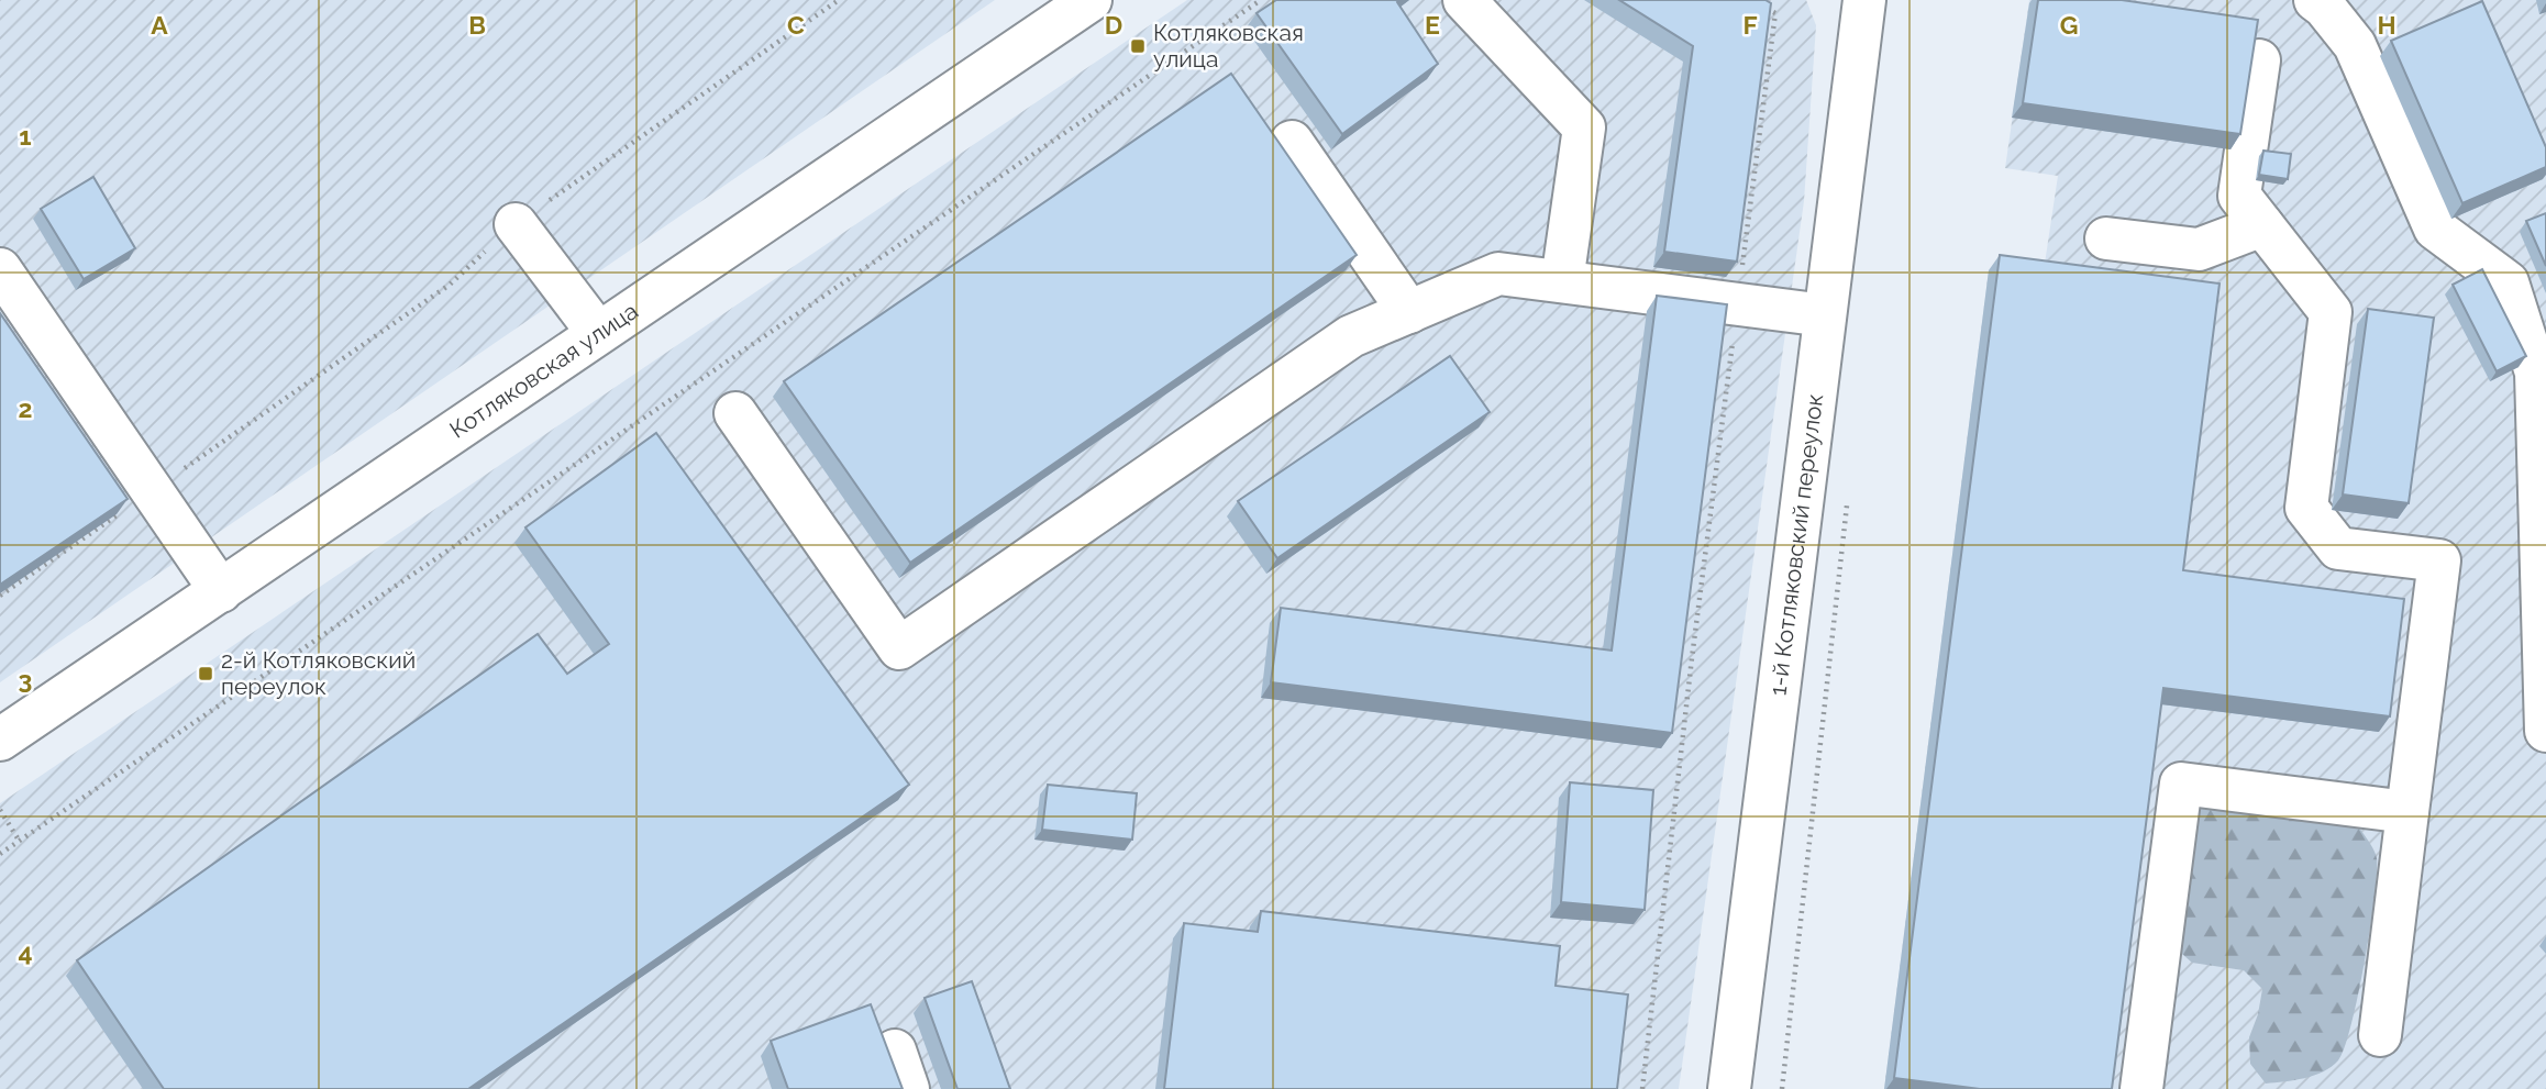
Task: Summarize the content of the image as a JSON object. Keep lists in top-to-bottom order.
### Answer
{
  "streets": {
    "street": ["Котляковская улица", "1-й Котляковский переулок"]
  },
  "places": {
    "transit": ["Котляковская улица", "2-й Котляковский переулок"]
  },
  "grid": {
    "columns": [
      "A",
      "B",
      "C",
      "D",
      "E",
      "F",
      "G",
      "H"
    ],
    "rows": [
      "1",
      "2",
      "3",
      "4"
    ]
  }
}
